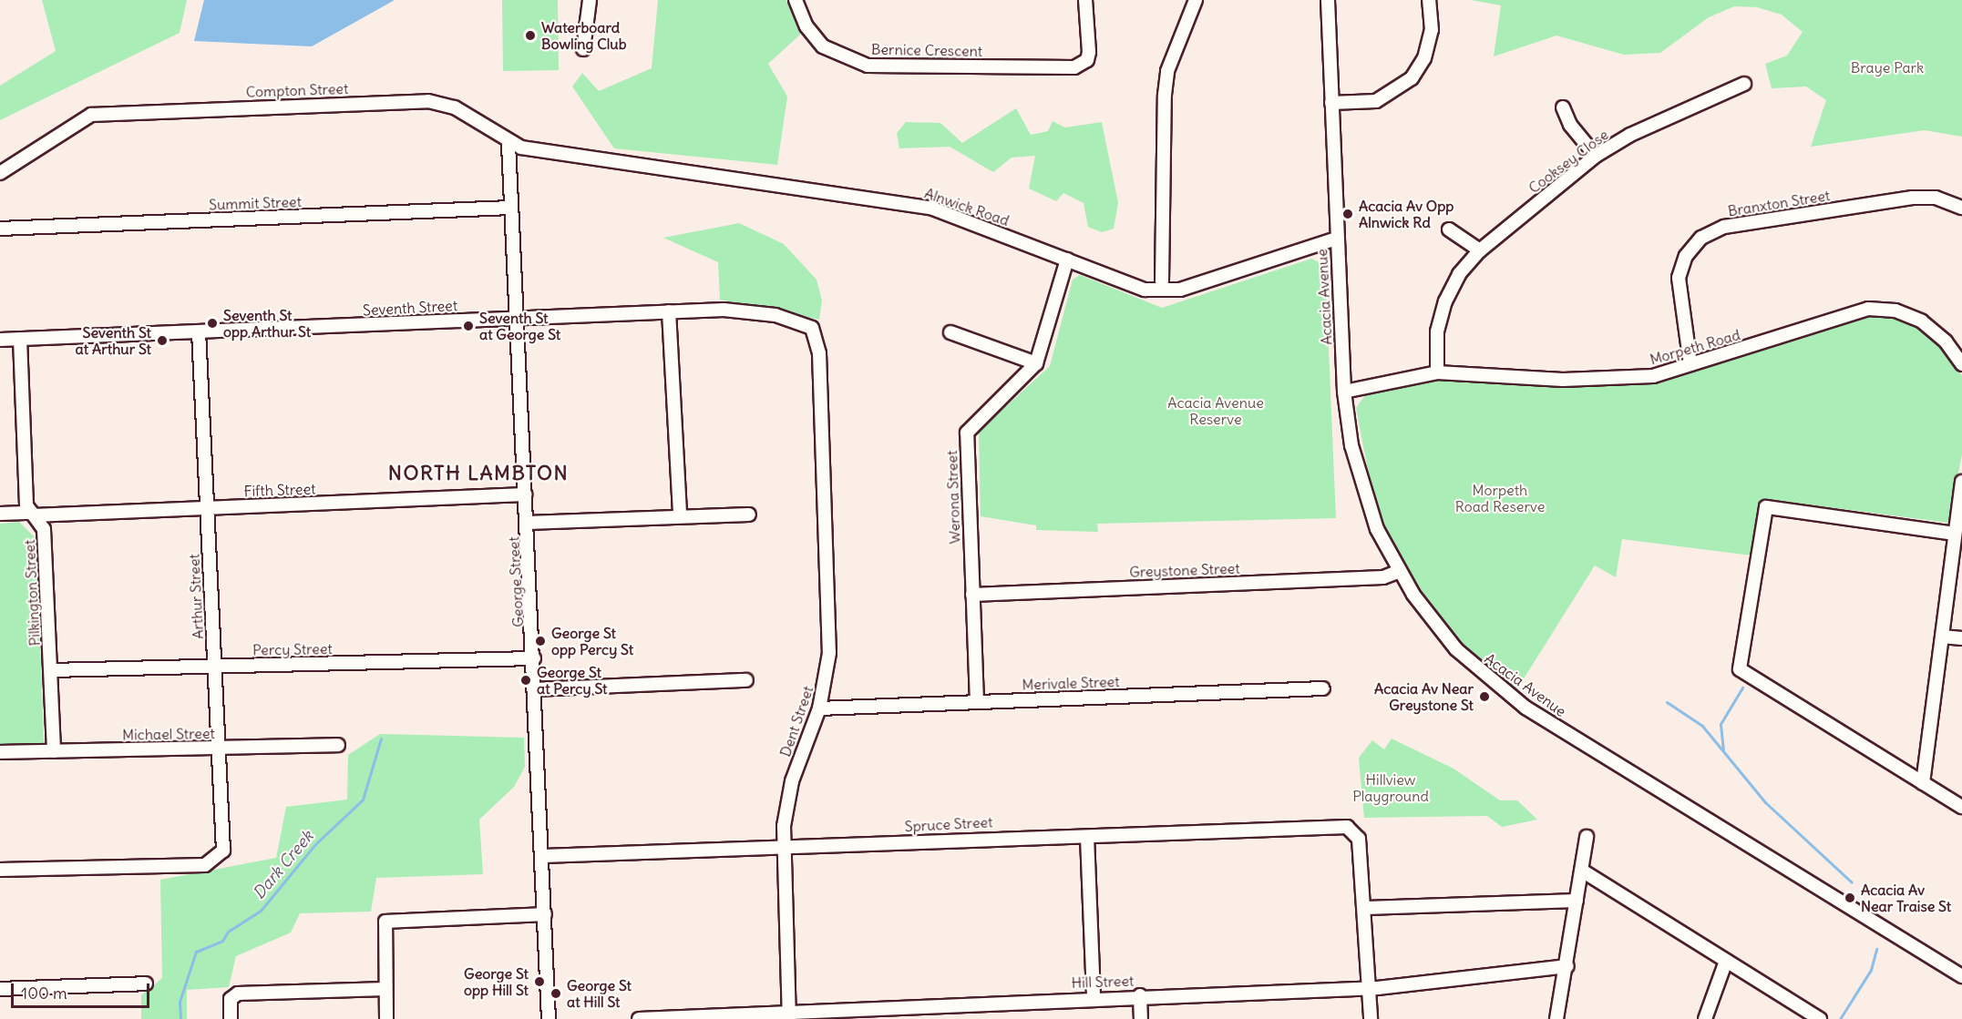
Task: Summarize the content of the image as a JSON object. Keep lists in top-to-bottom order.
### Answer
{
  "streets": {
    "street": [
      "Bernice Crescent",
      "Compton Street",
      "Cooksey Close",
      "Summit Street",
      "Branxton Street",
      "Alnwick Road",
      "Acacia Avenue",
      "Seventh Street",
      "Morpeth Road",
      "Fifth Street",
      "Werona Street",
      "Greystone Street",
      "George Street",
      "Pilkington Street",
      "Arthur Street",
      "Percy Street",
      "Merivale Street",
      "Dent Street",
      "Michael Street",
      "Spruce Street",
      "Hill Street"
    ]
  },
  "crossings": [
    ["Compton Street", "Alnwick Road"],
    ["Compton Street", "George Street"],
    ["Cooksey Close", "Morpeth Road"],
    ["Summit Street", "George Street"],
    ["Branxton Street", "Morpeth Road"],
    ["Alnwick Road", "Acacia Avenue"],
    ["Alnwick Road", "Werona Street"],
    ["Alnwick Road", "George Street"],
    ["Acacia Avenue", "Morpeth Road"],
    ["Acacia Avenue", "Greystone Street"],
    ["Seventh Street", "George Street"],
    ["Seventh Street", "Pilkington Street"],
    ["Seventh Street", "Arthur Street"],
    ["Seventh Street", "Dent Street"],
    ["Fifth Street", "George Street"],
    ["Fifth Street", "Pilkington Street"],
    ["Fifth Street", "Arthur Street"],
    ["Werona Street", "Greystone Street"],
    ["Werona Street", "Merivale Street"],
    ["George Street", "Percy Street"],
    ["George Street", "Spruce Street"],
    ["Pilkington Street", "Percy Street"],
    ["Pilkington Street", "Michael Street"],
    ["Arthur Street", "Percy Street"],
    ["Arthur Street", "Michael Street"],
    ["Merivale Street", "Dent Street"],
    ["Dent Street", "Spruce Street"],
    ["Dent Street", "Hill Street"]
  ],
  "districts": ["NORTH LAMBTON"],
  "water": ["Dark Creek"],
  "parks": [
    "Braye Park",
    "Acacia Avenue Reserve",
    "Morpeth Road Reserve",
    "Hillview Playground"
  ],
  "places": [
    "Waterboard Bowling Club",
    "Acacia Av Opp Alnwick Rd",
    "Seventh St opp Arthur St",
    "Seventh St at George St",
    "Seventh St at Arthur St",
    "George St opp Percy St",
    "George St at Percy St",
    "Acacia Av Near Greystone St",
    "Acacia Av Near Traise St",
    "George St opp Hill St",
    "George St at Hill St"
  ],
  "scale_bar": "100 m"
}
